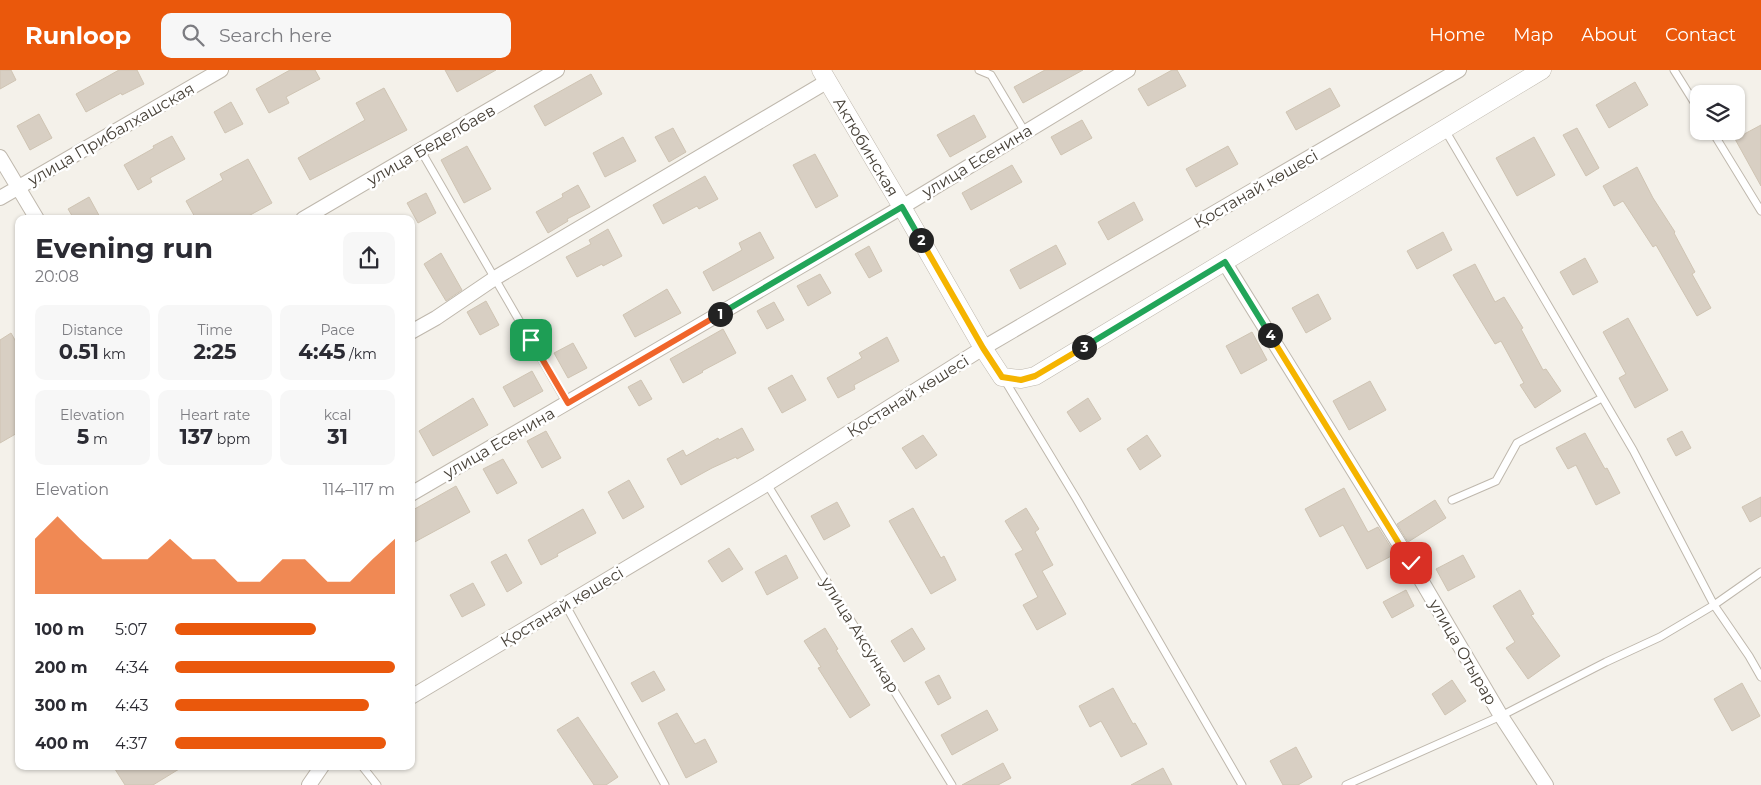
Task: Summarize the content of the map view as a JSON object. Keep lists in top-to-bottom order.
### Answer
{
  "streets": {
    "street": [
      "улица Прибалхашская",
      "улица Беделбаев",
      "Актюбинская",
      "улица Есенина",
      "Қостанай көшесі",
      "улица Отырар"
    ],
    "lane": ["улица Аксункар"]
  },
  "crossings": [
    ["Актюбинская", "улица Есенина"],
    ["Актюбинская", "Қостанай көшесі"],
    ["Қостанай көшесі", "улица Аксункар"]
  ],
  "page": {
    "header": "Runloop",
    "search": "Search here",
    "nav": [
      "Home",
      "Map",
      "About",
      "Contact"
    ],
    "heading": ["Evening run", "20:08"],
    "pins": [
      "2",
      "1",
      "4",
      "3"
    ],
    "stats": [
      ["Distance", "0.51 km"],
      ["Time", "2:25"],
      ["Pace", "4:45 /km"],
      ["Elevation", "5 m"],
      ["Heart rate", "137 bpm"],
      ["kcal", "31"]
    ],
    "chart": ["Elevation", "114–117 m"],
    "list": [
      {
        "name": "100 m",
        "note": "5:07"
      },
      {
        "name": "200 m",
        "note": "4:34"
      },
      {
        "name": "300 m",
        "note": "4:43"
      },
      {
        "name": "400 m",
        "note": "4:37"
      }
    ]
  }
}
